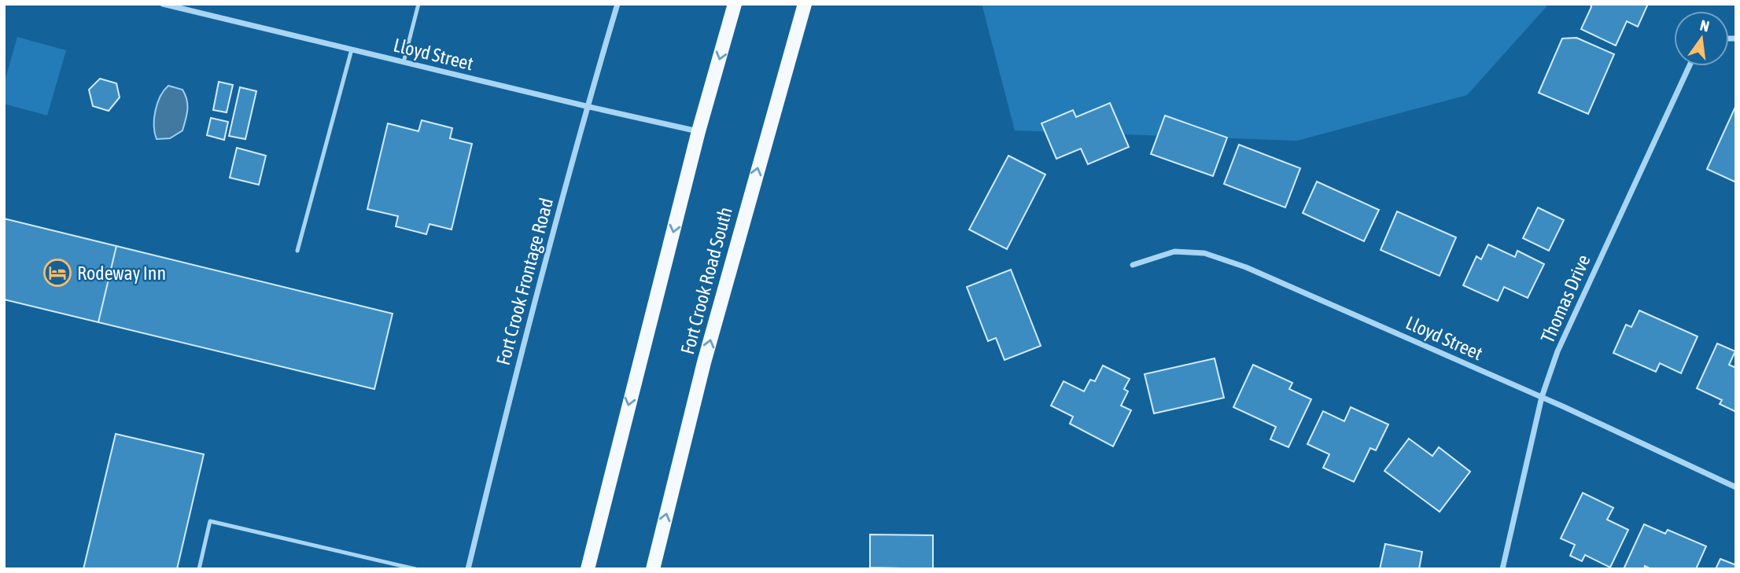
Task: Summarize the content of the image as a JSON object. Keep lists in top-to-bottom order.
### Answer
{
  "streets": {
    "main road": ["Fort Crook Road South"],
    "street": ["Lloyd Street", "Fort Crook Frontage Road", "Thomas Drive"]
  },
  "crossings": [
    ["Lloyd Street", "Fort Crook Frontage Road"],
    ["Lloyd Street", "Thomas Drive"]
  ],
  "places": {
    "hotel": ["Rodeway Inn"]
  },
  "north": "top"
}
